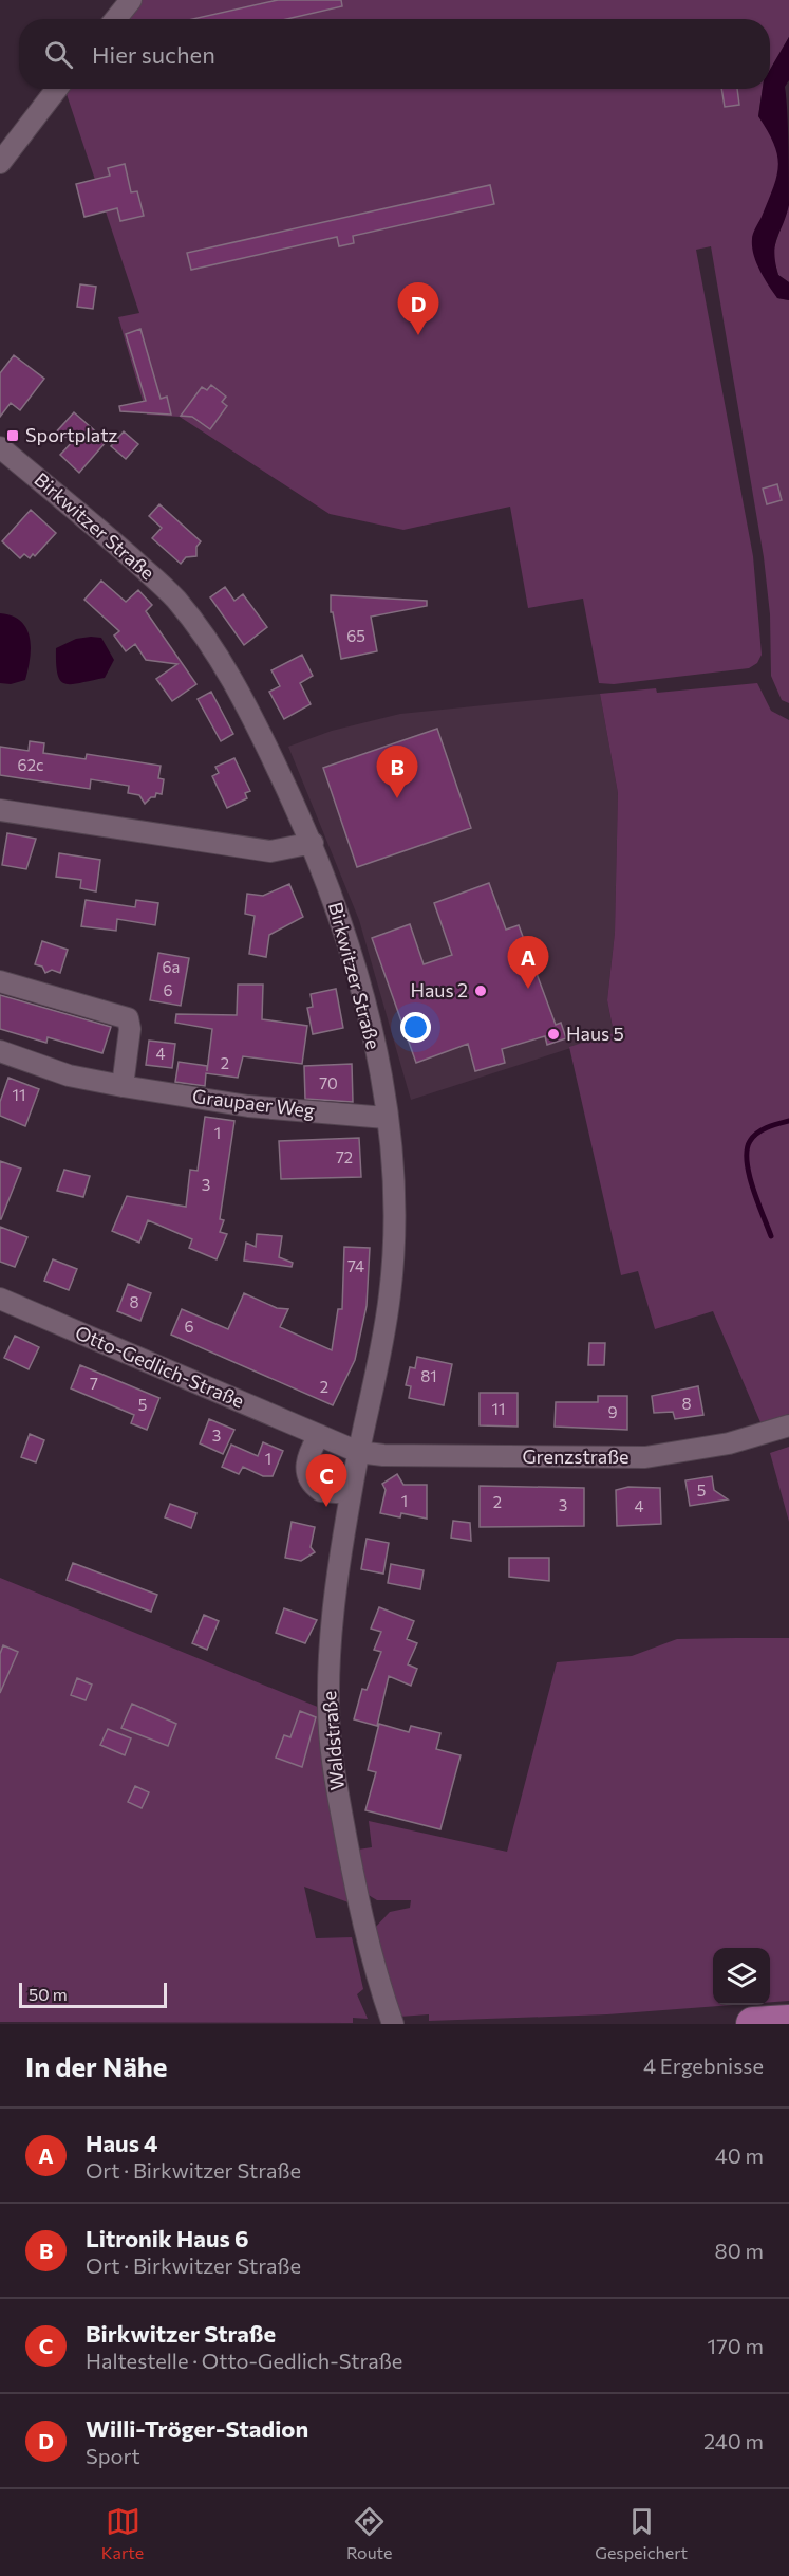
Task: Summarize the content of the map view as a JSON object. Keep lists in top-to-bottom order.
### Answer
{
  "streets": {
    "street": [
      "Birkwitzer Straße",
      "Graupaer Weg",
      "Otto-Gedlich-Straße",
      "Grenzstraße",
      "Waldstraße"
    ]
  },
  "crossings": [
    ["Birkwitzer Straße", "Graupaer Weg"],
    ["Birkwitzer Straße", "Otto-Gedlich-Straße"],
    ["Birkwitzer Straße", "Grenzstraße"],
    ["Birkwitzer Straße", "Waldstraße"],
    ["Otto-Gedlich-Straße", "Grenzstraße"],
    ["Otto-Gedlich-Straße", "Waldstraße"],
    ["Grenzstraße", "Waldstraße"]
  ],
  "places": {
    "transit": ["Sportplatz"],
    "other": ["Haus 2", "Haus 5"]
  },
  "house_numbers": [
    "65",
    "62c",
    "6a",
    "6",
    "4",
    "2",
    "70",
    "11",
    "1",
    "72",
    "3",
    "74",
    "8",
    "6",
    "81",
    "7",
    "2",
    "8",
    "5",
    "11",
    "9",
    "3",
    "1",
    "5",
    "1",
    "2",
    "3",
    "4"
  ],
  "scale_bar": "50 m",
  "page": {
    "search": "Hier suchen",
    "pins": [
      "D",
      "B",
      "A",
      "C"
    ],
    "scale": "50 m",
    "heading": ["In der Nähe", "4 Ergebnisse"],
    "list": [
      {
        "mark": "A",
        "name": "Haus 4",
        "note": "Ort · Birkwitzer Straße",
        "value": "40 m"
      },
      {
        "mark": "B",
        "name": "Litronik Haus 6",
        "note": "Ort · Birkwitzer Straße",
        "value": "80 m"
      },
      {
        "mark": "C",
        "name": "Birkwitzer Straße",
        "note": "Haltestelle · Otto-Gedlich-Straße",
        "value": "170 m"
      },
      {
        "mark": "D",
        "name": "Willi-Tröger-Stadion",
        "note": "Sport",
        "value": "240 m"
      }
    ],
    "nav": ["Karte", "Route", "Gespeichert"]
  }
}
